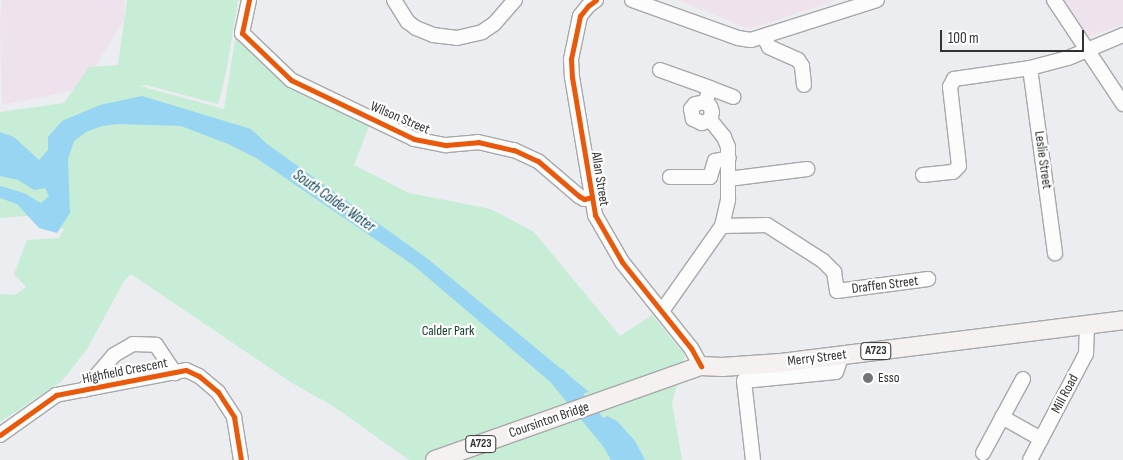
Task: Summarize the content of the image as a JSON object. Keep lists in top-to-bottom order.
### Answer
{
  "streets": {
    "main road": ["A723", "Merry Street", "Coursinton Bridge"],
    "street": [
      "Wilson Street",
      "Leslie Street",
      "Allan Street",
      "Draffen Street",
      "Highfield Crescent",
      "Mill Road"
    ]
  },
  "crossings": [
    ["Wilson Street", "Allan Street"],
    ["Allan Street", "Merry Street"],
    ["Merry Street", "Mill Road"],
    ["Merry Street", "Coursinton Bridge"]
  ],
  "water": ["South Calder Water"],
  "parks": ["Calder Park"],
  "places": ["Esso"],
  "scale_bar": "100 m"
}
